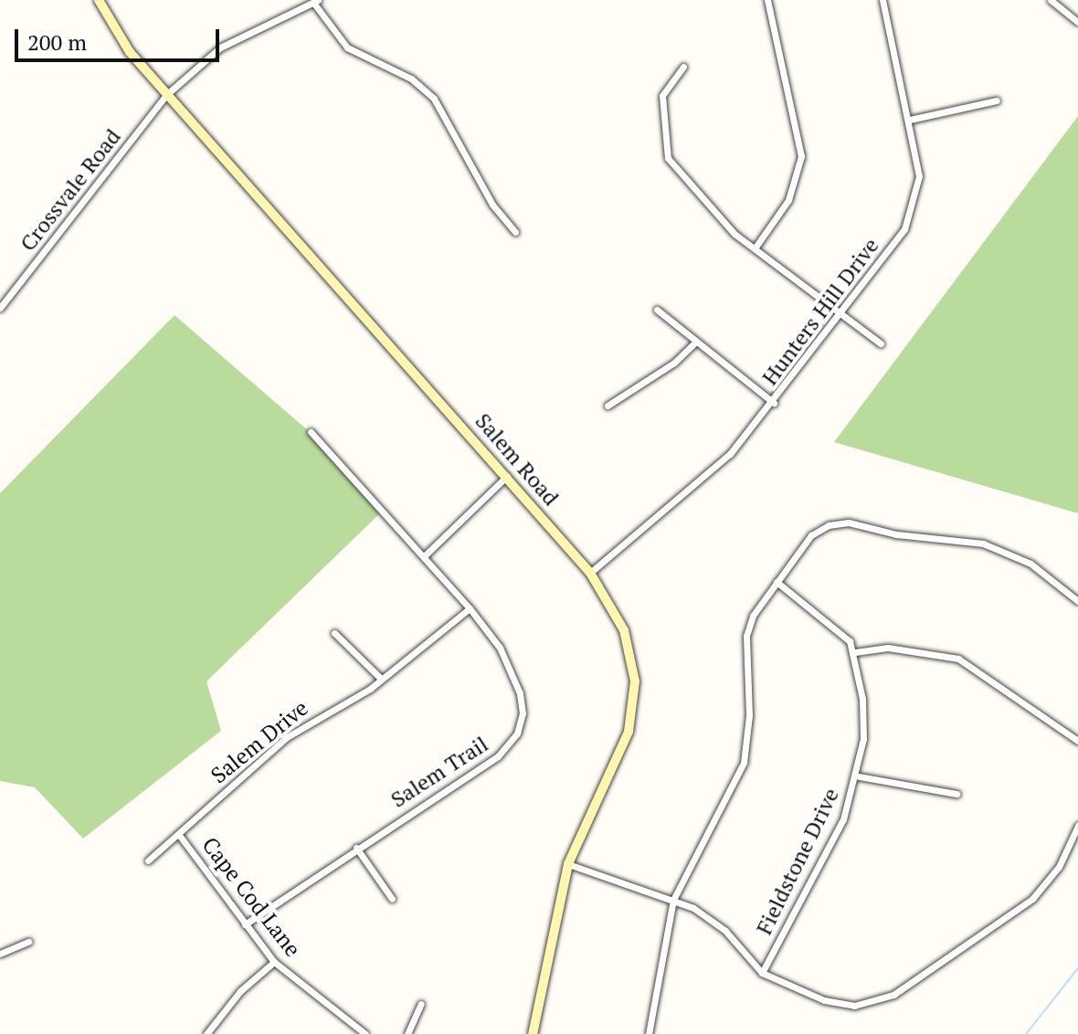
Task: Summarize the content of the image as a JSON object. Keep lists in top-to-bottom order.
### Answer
{
  "streets": {
    "street": [
      "Crossvale Road",
      "Hunters Hill Drive",
      "Salem Road",
      "Salem Drive",
      "Salem Trail",
      "Fieldstone Drive",
      "Cape Cod Lane"
    ]
  },
  "crossings": [
    ["Crossvale Road", "Salem Road"],
    ["Hunters Hill Drive", "Salem Road"],
    ["Salem Drive", "Salem Trail"],
    ["Salem Drive", "Cape Cod Lane"],
    ["Salem Trail", "Cape Cod Lane"]
  ],
  "scale_bar": "200 m"
}
